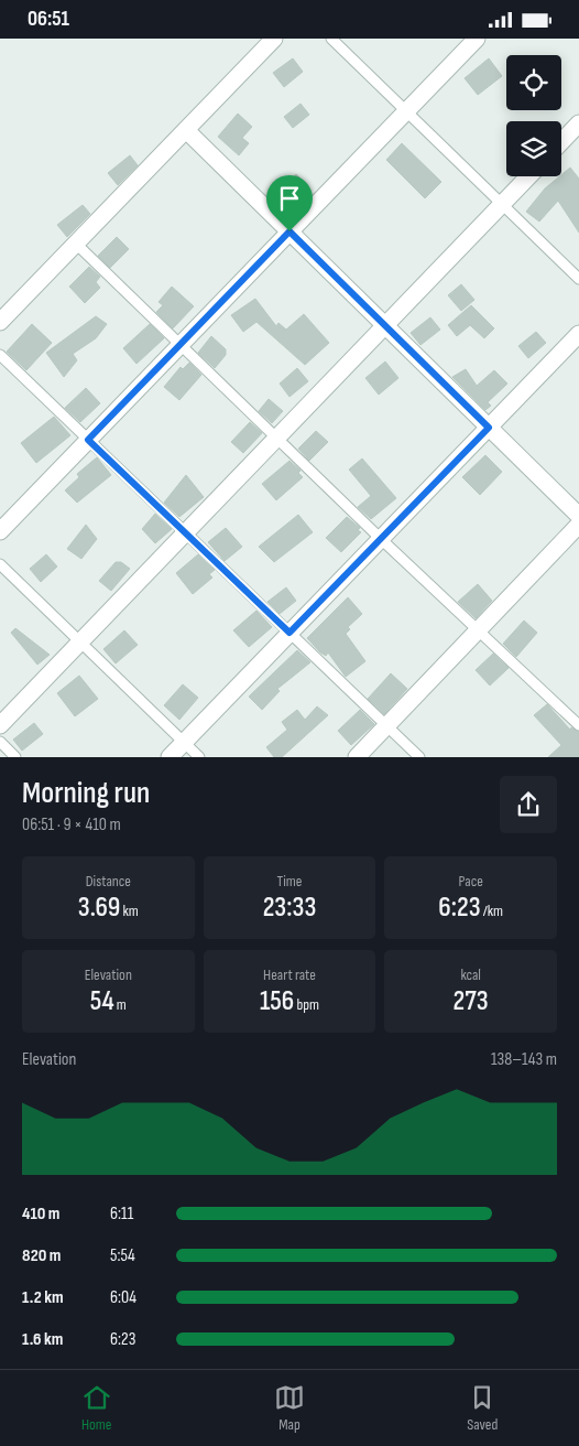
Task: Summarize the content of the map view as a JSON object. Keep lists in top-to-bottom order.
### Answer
{
  "page": {
    "status": "06:51",
    "heading": ["Morning run", "06:51 · 9 × 410 m"],
    "stats": [
      ["Distance", "3.69 km"],
      ["Time", "23:33"],
      ["Pace", "6:23 /km"],
      ["Elevation", "54 m"],
      ["Heart rate", "156 bpm"],
      ["kcal", "273"]
    ],
    "chart": ["Elevation", "138–143 m"],
    "list": [
      {
        "name": "410 m",
        "note": "6:11"
      },
      {
        "name": "820 m",
        "note": "5:54"
      },
      {
        "name": "1.2 km",
        "note": "6:04"
      },
      {
        "name": "1.6 km",
        "note": "6:23"
      }
    ],
    "tabs": ["Home", "Map", "Saved"]
  }
}
